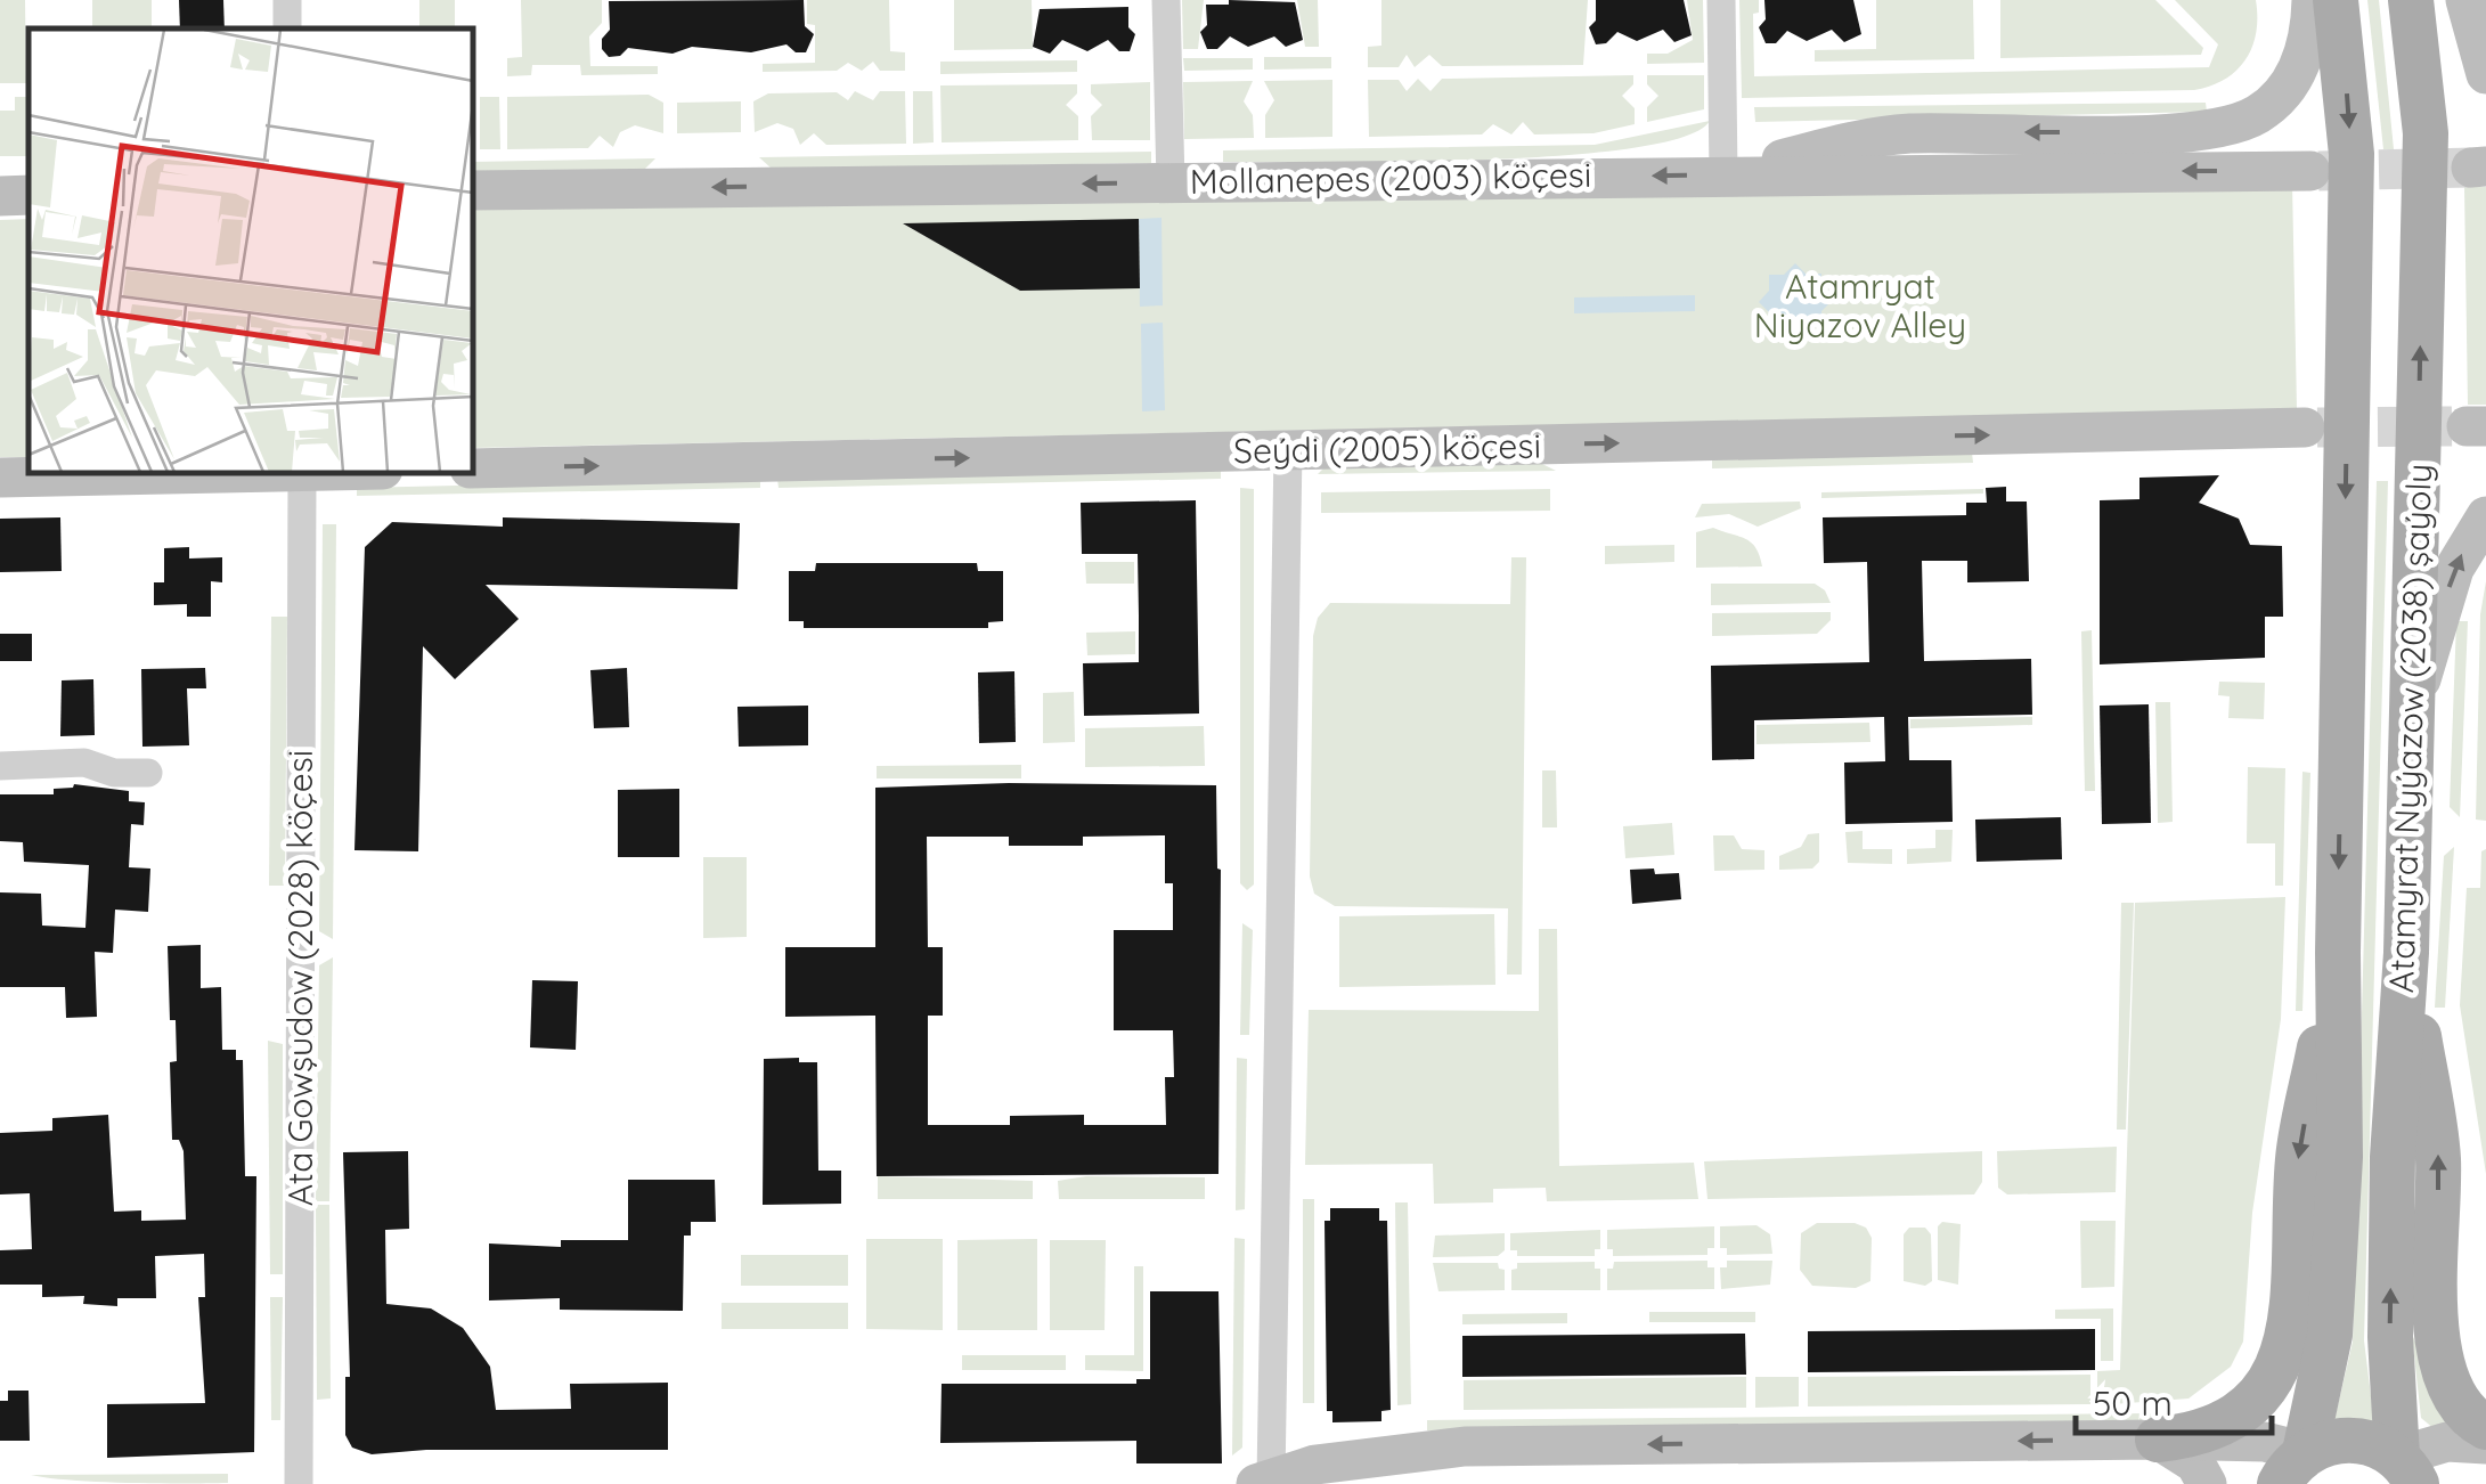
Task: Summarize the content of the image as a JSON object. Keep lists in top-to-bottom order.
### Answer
{
  "streets": {
    "main road": ["Atamyrat Nyýazow (2038) şaýoly"],
    "street": ["Mollanepes (2003) köçesi", "Seýdi (2005) köçesi", "Ata Gowşudow (2028) köçesi"]
  },
  "one_way": ["Mollanepes (2003) köçesi", "Seýdi (2005) köçesi"],
  "parks": ["Atamryat Niyazov Alley"],
  "scale_bar": "50 m"
}
